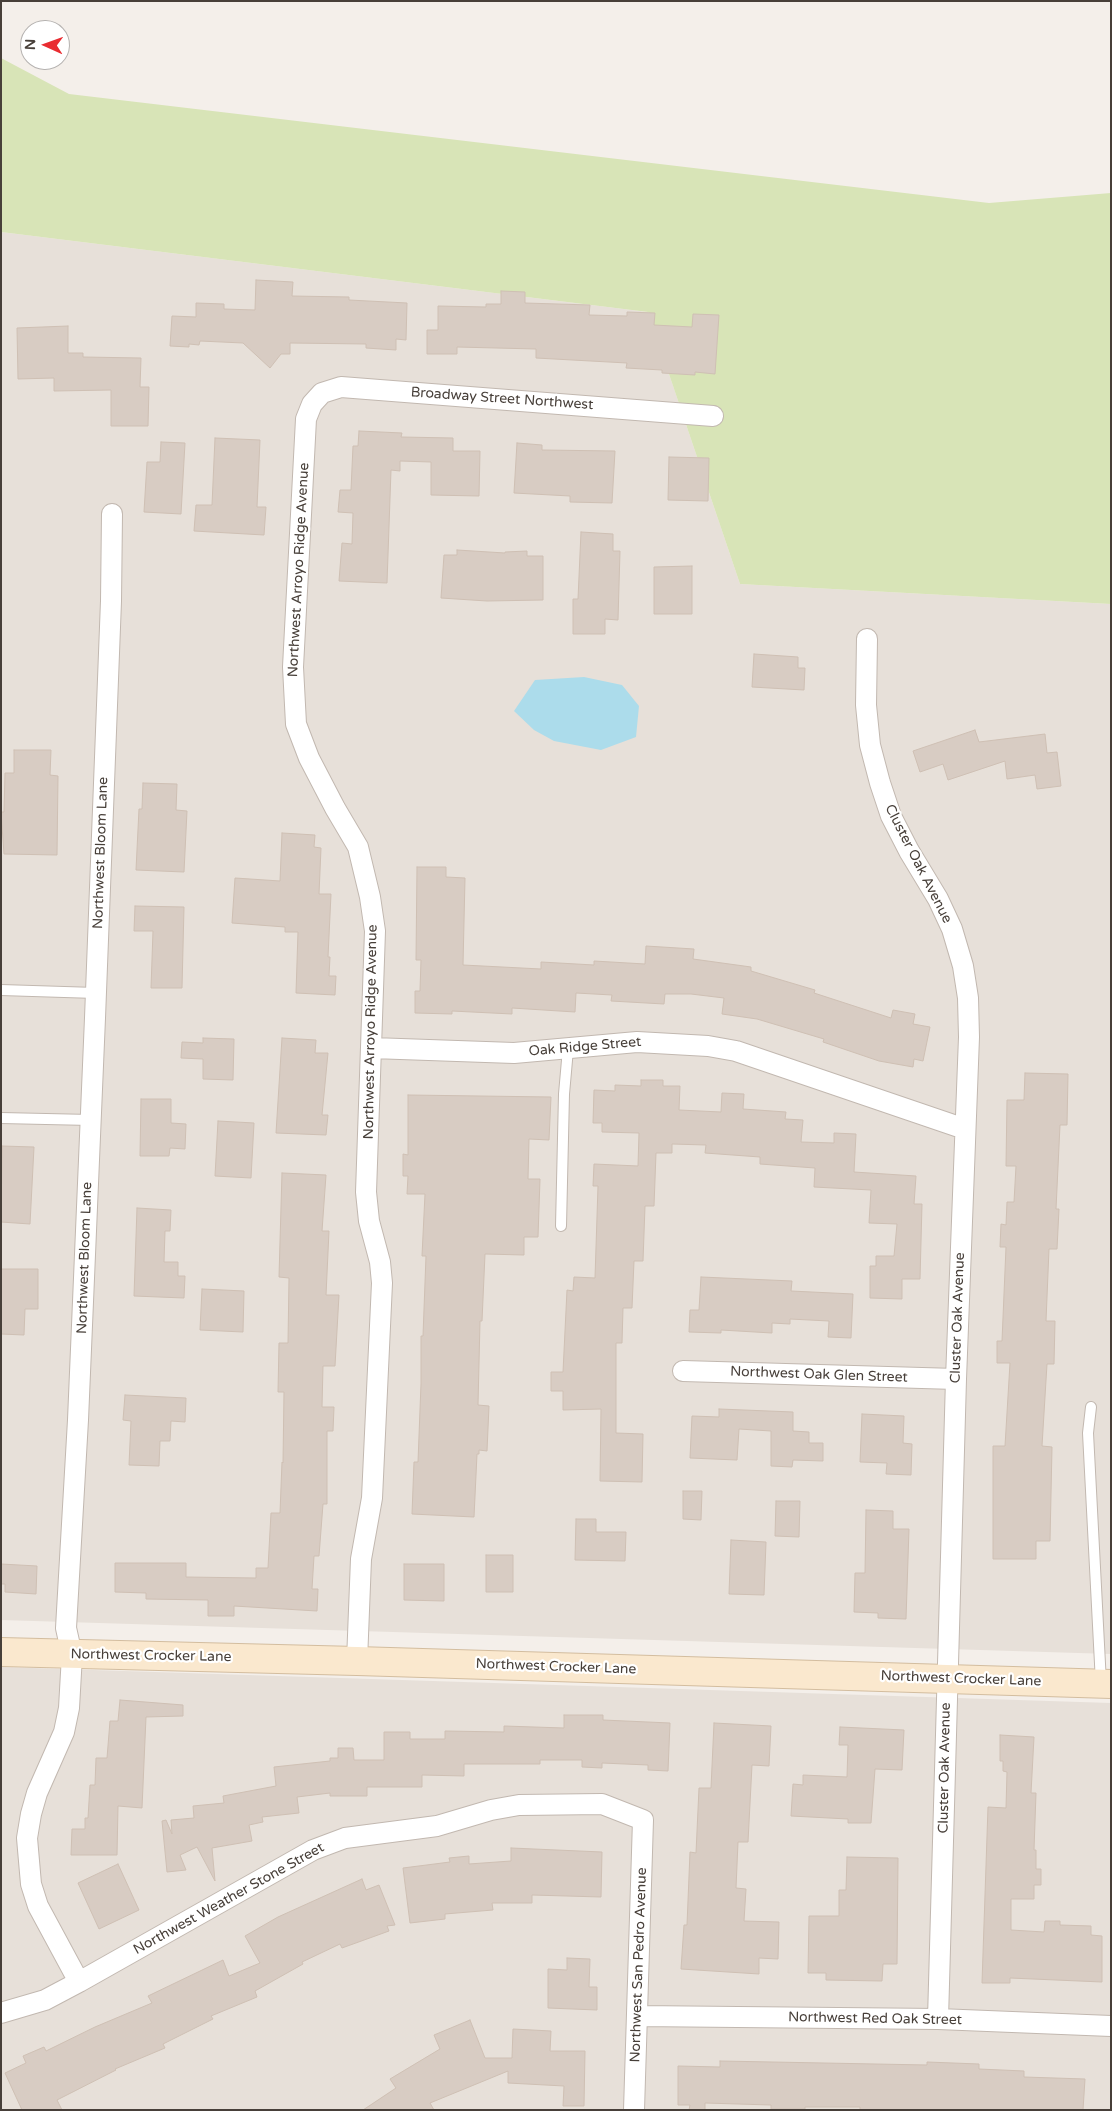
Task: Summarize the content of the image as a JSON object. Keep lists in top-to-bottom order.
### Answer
{
  "streets": {
    "street": [
      "Broadway Street Northwest",
      "Northwest Arroyo Ridge Avenue",
      "Northwest Bloom Lane",
      "Cluster Oak Avenue",
      "Oak Ridge Street",
      "Northwest Oak Glen Street",
      "Northwest Crocker Lane",
      "Northwest Weather Stone Street",
      "Northwest San Pedro Avenue",
      "Northwest Red Oak Street"
    ]
  },
  "crossings": [
    ["Broadway Street Northwest", "Northwest Arroyo Ridge Avenue"],
    ["Northwest Arroyo Ridge Avenue", "Oak Ridge Street"],
    ["Northwest Arroyo Ridge Avenue", "Northwest Crocker Lane"],
    ["Northwest Bloom Lane", "Northwest Crocker Lane"],
    ["Northwest Bloom Lane", "Northwest Weather Stone Street"],
    ["Cluster Oak Avenue", "Oak Ridge Street"],
    ["Cluster Oak Avenue", "Northwest Oak Glen Street"],
    ["Cluster Oak Avenue", "Northwest Crocker Lane"],
    ["Cluster Oak Avenue", "Northwest Red Oak Street"],
    ["Northwest Weather Stone Street", "Northwest San Pedro Avenue"],
    ["Northwest San Pedro Avenue", "Northwest Red Oak Street"]
  ],
  "north": "left"
}
